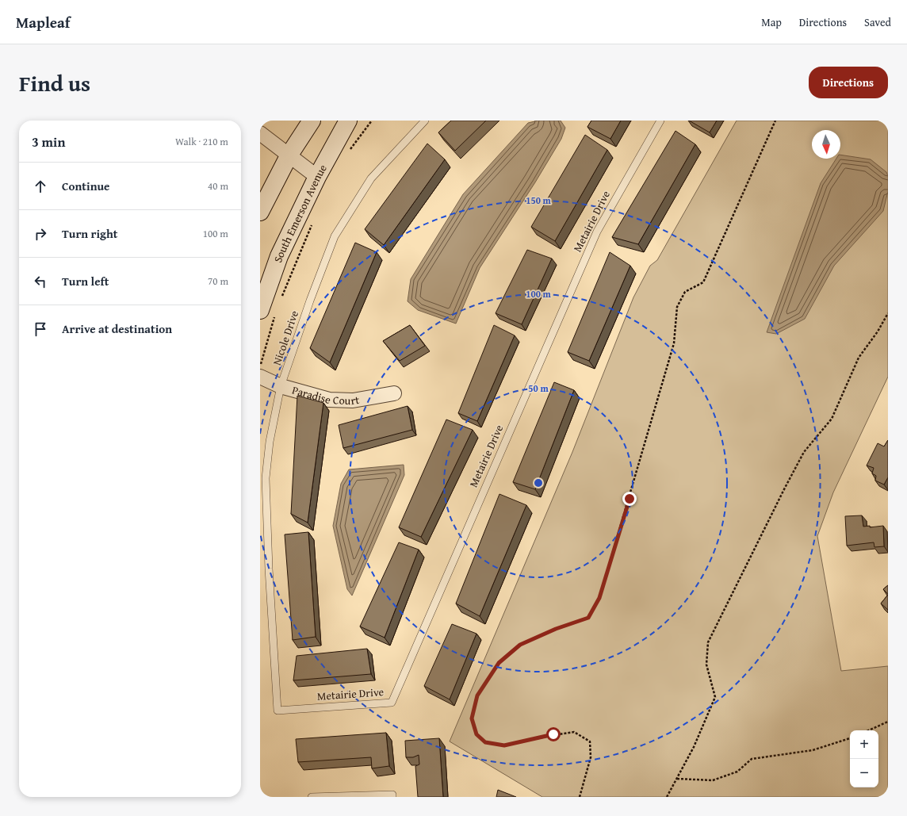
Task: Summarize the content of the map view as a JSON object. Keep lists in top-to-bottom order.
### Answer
{
  "streets": {
    "main road": ["South Emerson Avenue"],
    "street": ["Paradise Court"],
    "lane": ["Metairie Drive", "Nicole Drive"]
  },
  "crossings": [
    ["Metairie Drive", "Nicole Drive"],
    ["Nicole Drive", "Paradise Court"]
  ],
  "north": "bottom",
  "page": {
    "header": "Mapleaf",
    "nav": ["Map", "Directions", "Saved"],
    "title": "Find us",
    "buttons": "Directions",
    "heading": ["3 min", "Walk · 210 m"],
    "list": [
      ["Continue", "40 m"],
      ["Turn right", "100 m"],
      ["Turn left", "70 m"],
      "Arrive at destination"
    ],
    "map_buttons": ["+", "−"]
  },
  "rings": ["150 m", "100 m", "50 m"]
}
